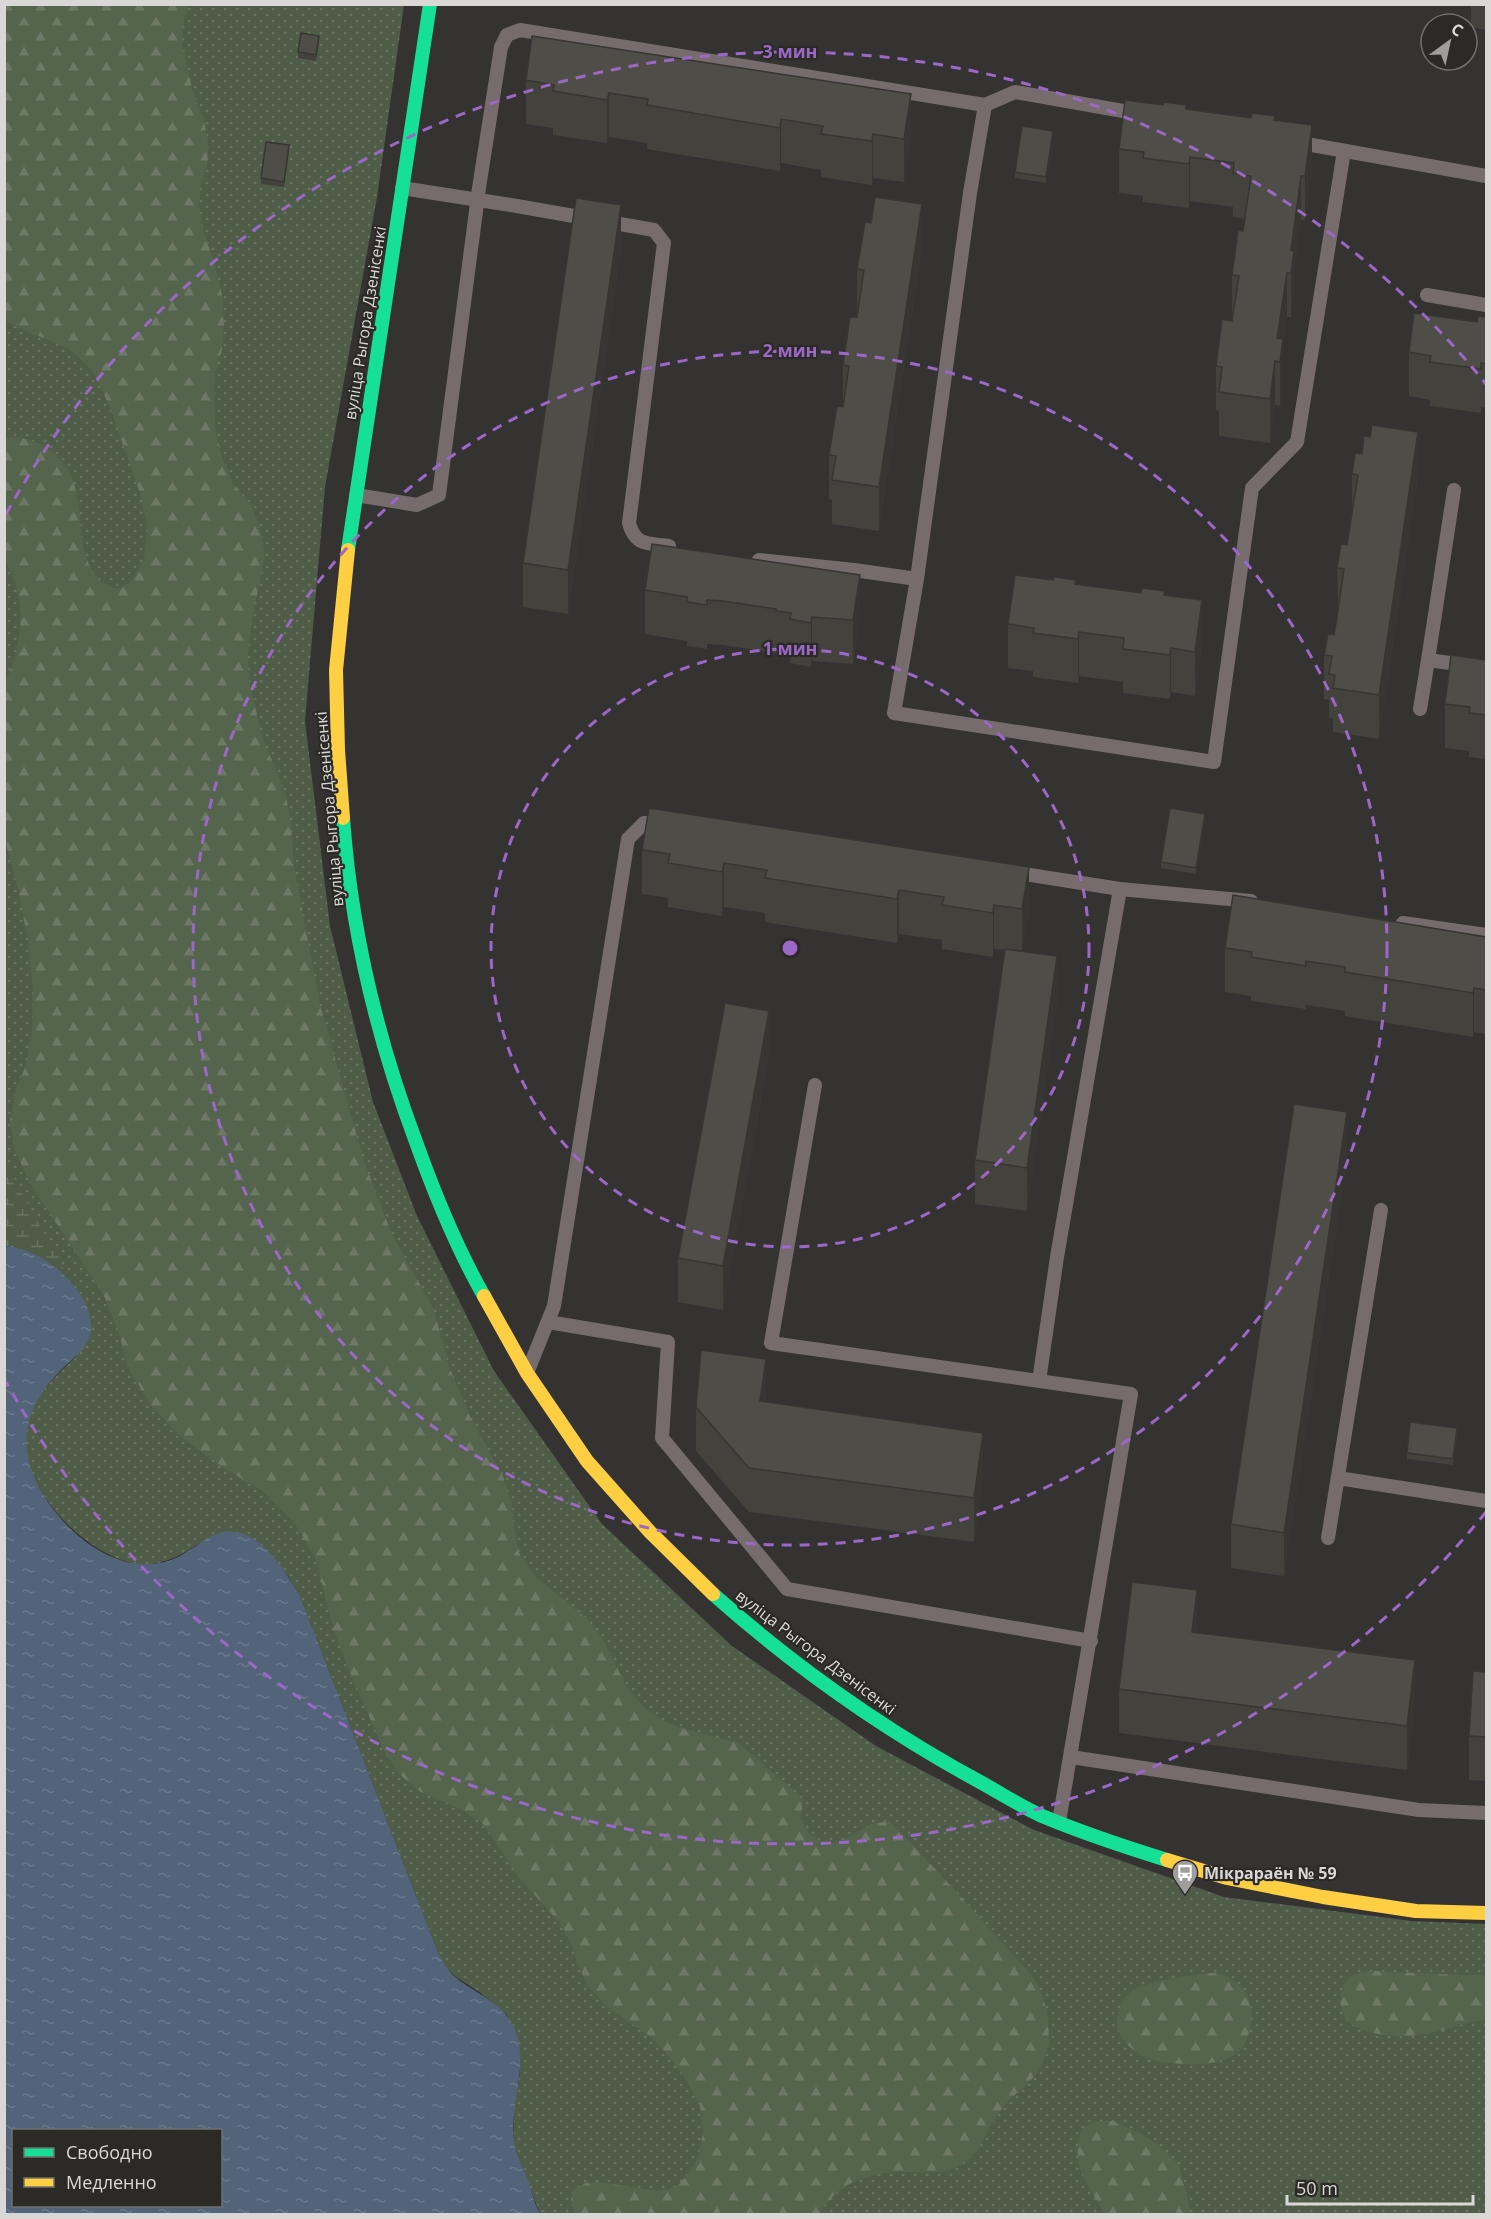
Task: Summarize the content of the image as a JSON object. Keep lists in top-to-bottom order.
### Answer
{
  "streets": {
    "street": ["вуліца Рыгора Дзенісенкі"]
  },
  "places": {
    "bus stop": ["Мікрараён № 59"]
  },
  "legend": ["Свободно", "Медленно"],
  "scale_bar": "50 m",
  "north": "top right",
  "rings": ["3 мин", "2 мин", "1 мин"]
}
